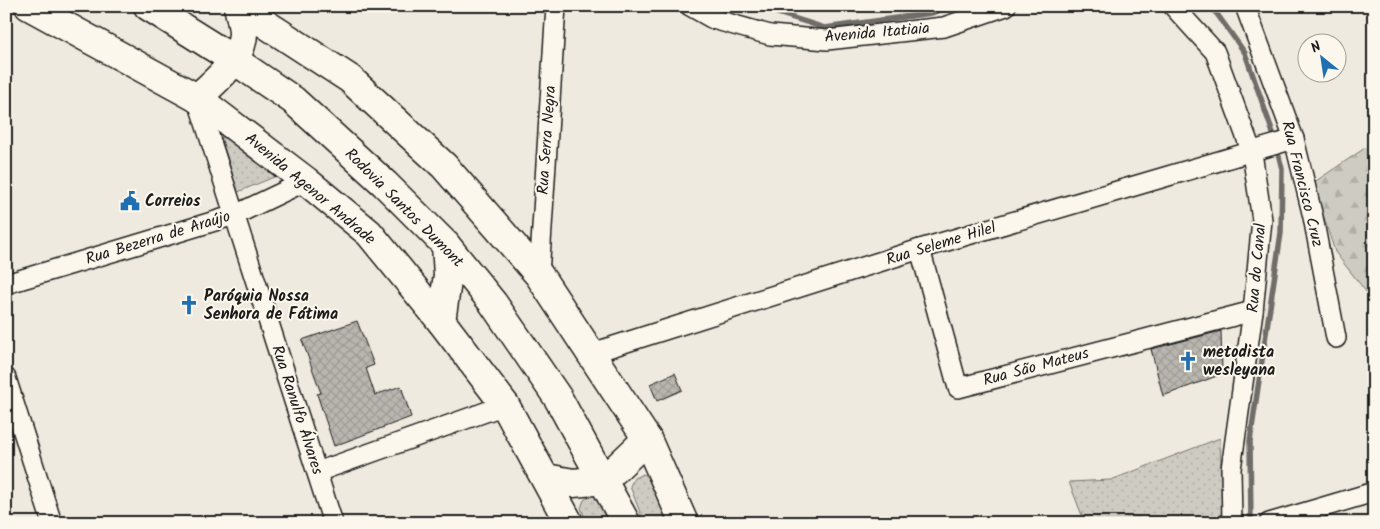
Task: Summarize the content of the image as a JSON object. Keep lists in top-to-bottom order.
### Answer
{
  "streets": {
    "main road": ["Avenida Agenor Andrade", "Rodovia Santos Dumont"],
    "street": [
      "Avenida Itatiaia",
      "Rua Serra Negra",
      "Rua Francisco Cruz",
      "Rua Bezerra de Araújo",
      "Rua Seleme Hilel",
      "Rua do Canal",
      "Rua São Mateus",
      "Rua Ranulfo Álvares"
    ]
  },
  "crossings": [
    ["Rua Francisco Cruz", "Rua Seleme Hilel"],
    ["Avenida Agenor Andrade", "Rua Bezerra de Araújo"],
    ["Avenida Agenor Andrade", "Rua Ranulfo Álvares"],
    ["Rua Bezerra de Araújo", "Rua Ranulfo Álvares"],
    ["Rua Seleme Hilel", "Rua do Canal"],
    ["Rua Seleme Hilel", "Rua São Mateus"],
    ["Rua do Canal", "Rua São Mateus"]
  ],
  "places": {
    "public building": ["Correios"],
    "church": ["Paróquia Nossa Senhora de Fátima", "metodista wesleyana"]
  },
  "north": "top left"
}
